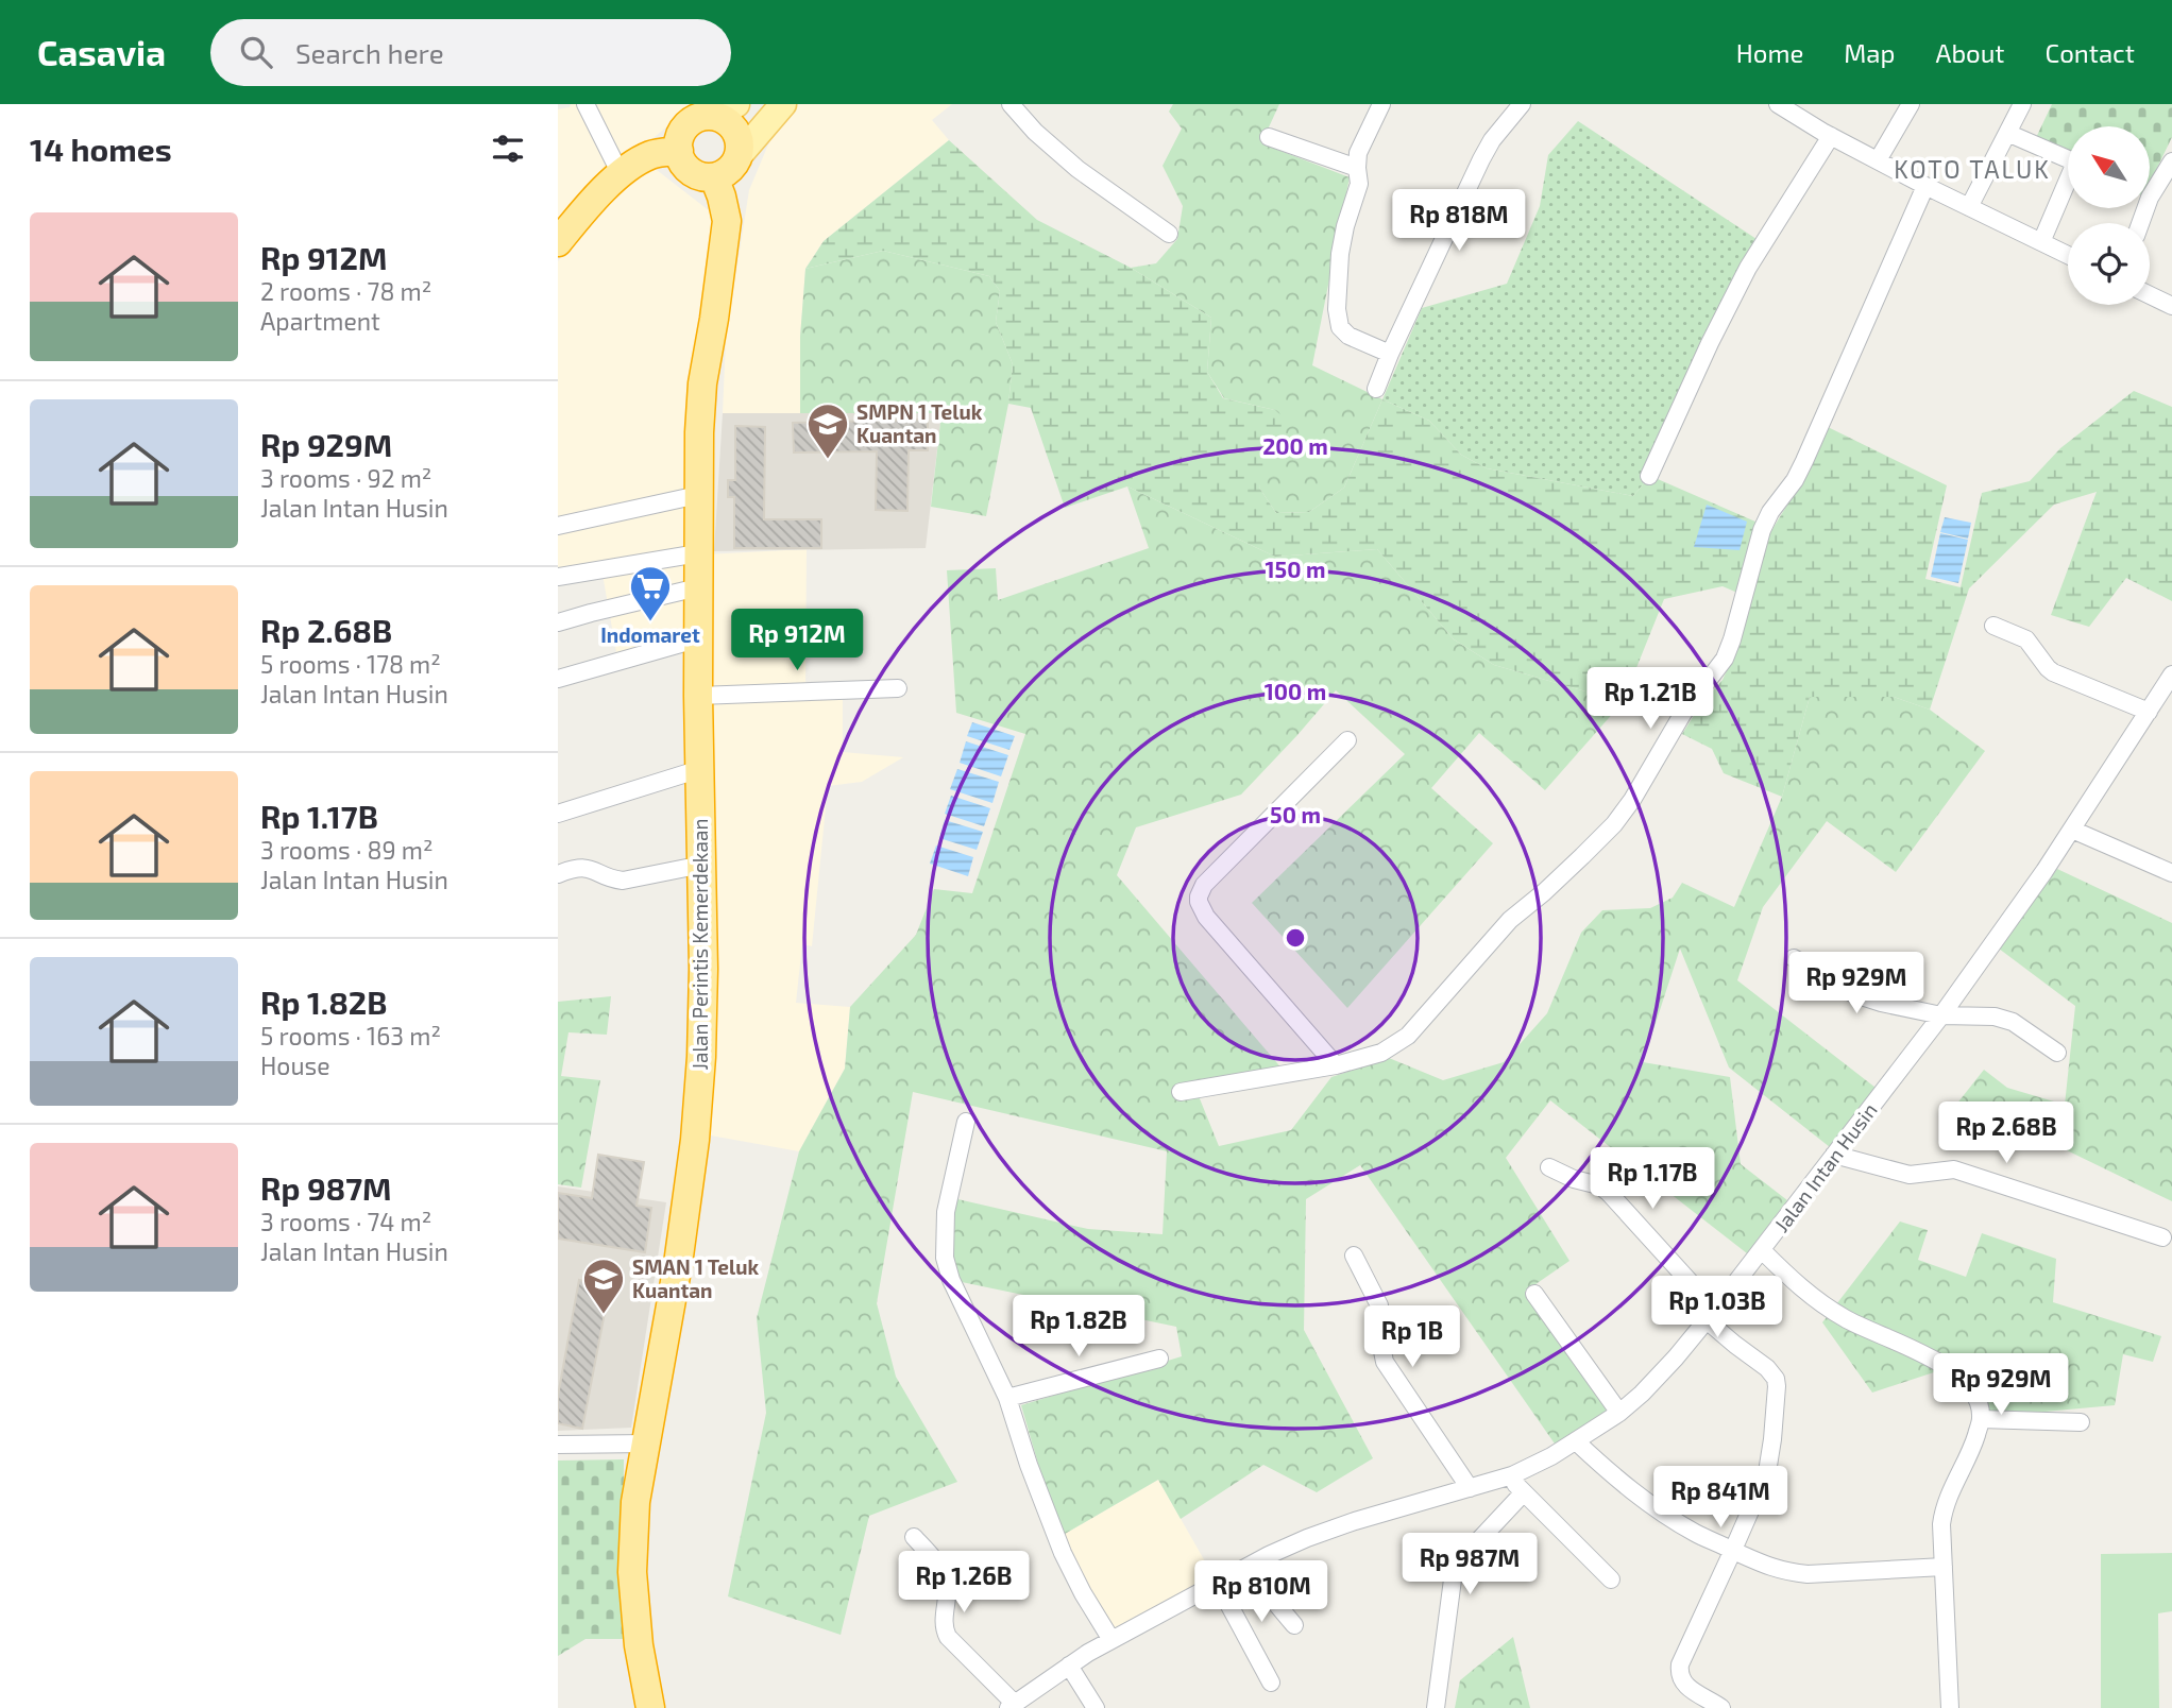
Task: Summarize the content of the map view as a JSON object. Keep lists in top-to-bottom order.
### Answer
{
  "streets": {
    "highway": ["Jalan Perintis Kemerdekaan"],
    "street": ["Jalan Intan Husin"]
  },
  "districts": ["KOTO TALUK"],
  "places": {
    "school or university": ["SMPN 1 Teluk Kuantan", "SMAN 1 Teluk Kuantan"],
    "supermarket": ["Indomaret"]
  },
  "north": "top left",
  "page": {
    "header": "Casavia",
    "search": "Search here",
    "nav": [
      "Home",
      "Map",
      "About",
      "Contact"
    ],
    "heading": "14 homes",
    "price": [
      "Rp 818M",
      "Rp 912M",
      "Rp 1.21B",
      "Rp 929M",
      "Rp 2.68B",
      "Rp 1.17B",
      "Rp 1.03B",
      "Rp 1.82B",
      "Rp 1B",
      "Rp 929M",
      "Rp 841M",
      "Rp 987M",
      "Rp 1.26B",
      "Rp 810M"
    ],
    "list": [
      {
        "name": "Rp 912M",
        "note": "2 rooms · 78 m² · Apartment"
      },
      {
        "name": "Rp 929M",
        "note": "3 rooms · 92 m² · Jalan Intan Husin"
      },
      {
        "name": "Rp 2.68B",
        "note": "5 rooms · 178 m² · Jalan Intan Husin"
      },
      {
        "name": "Rp 1.17B",
        "note": "3 rooms · 89 m² · Jalan Intan Husin"
      },
      {
        "name": "Rp 1.82B",
        "note": "5 rooms · 163 m² · House"
      },
      {
        "name": "Rp 987M",
        "note": "3 rooms · 74 m² · Jalan Intan Husin"
      }
    ]
  },
  "rings": [
    "200 m",
    "150 m",
    "100 m",
    "50 m"
  ]
}
